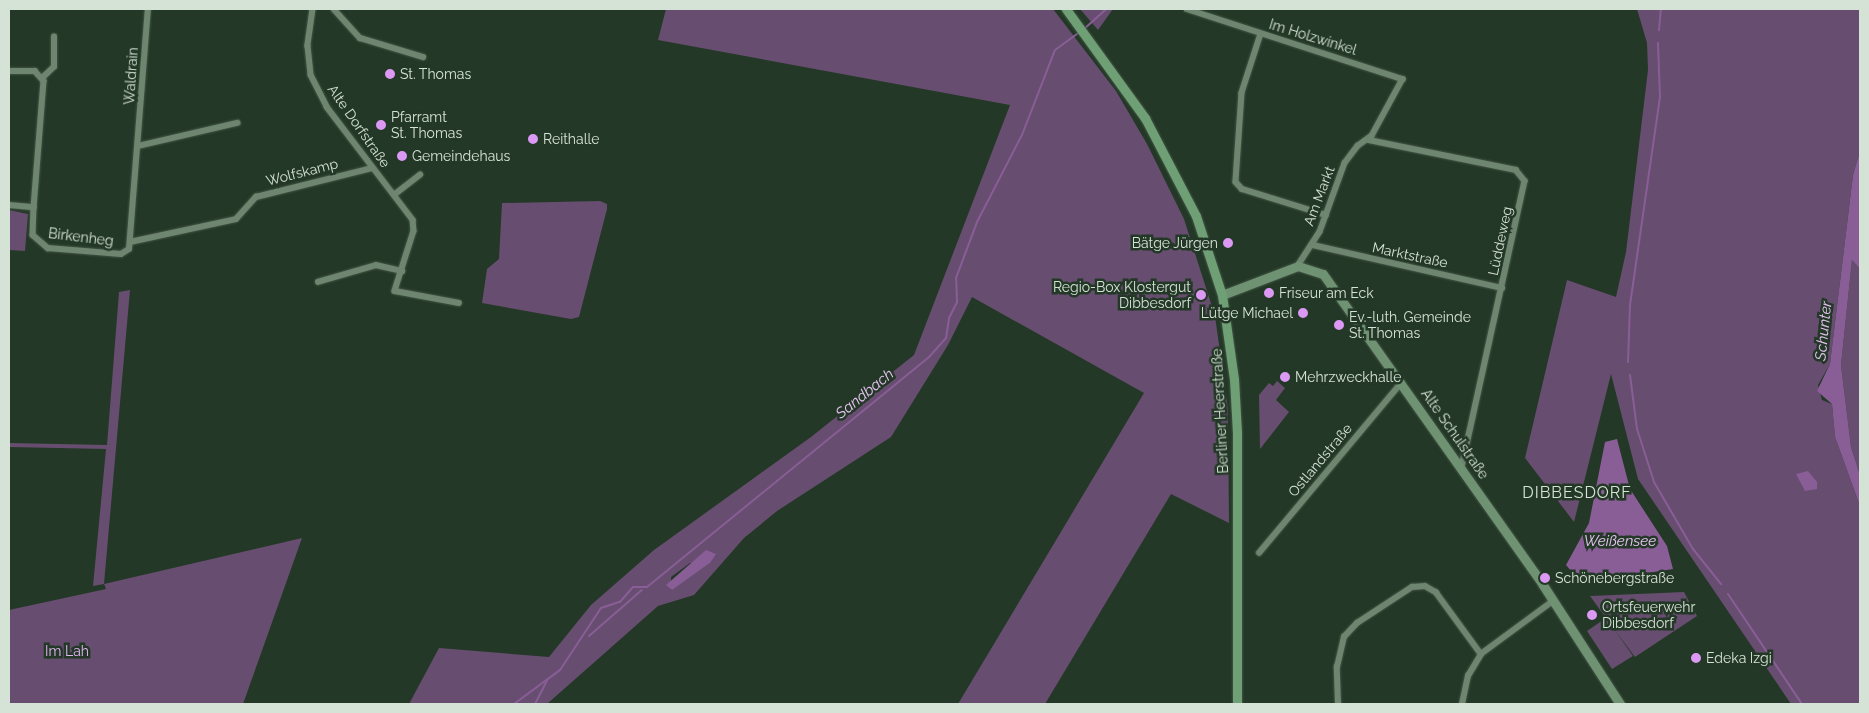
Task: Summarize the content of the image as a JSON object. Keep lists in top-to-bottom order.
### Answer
{
  "streets": {
    "main road": ["Berliner Heerstraße"],
    "street": [
      "Im Holzwinkel",
      "Waldrain",
      "Alte Dorfstraße",
      "Wolfskamp",
      "Am Markt",
      "Birkenheg",
      "Lüddeweg",
      "Marktstraße",
      "Alte Schulstraße",
      "Ostlandstraße"
    ]
  },
  "crossings": [
    ["Im Holzwinkel", "Am Markt"],
    ["Im Holzwinkel", "Lüddeweg"],
    ["Waldrain", "Wolfskamp"],
    ["Waldrain", "Birkenheg"],
    ["Alte Dorfstraße", "Wolfskamp"],
    ["Wolfskamp", "Birkenheg"],
    ["Am Markt", "Lüddeweg"],
    ["Am Markt", "Marktstraße"],
    ["Am Markt", "Alte Schulstraße"],
    ["Lüddeweg", "Marktstraße"],
    ["Lüddeweg", "Alte Schulstraße"],
    ["Alte Schulstraße", "Ostlandstraße"]
  ],
  "districts": ["DIBBESDORF"],
  "water": ["Schunter", "Sandbach", "Weißensee"],
  "parks": ["Im Lah"],
  "places": [
    "St. Thomas",
    "Pfarramt St. Thomas",
    "Reithalle",
    "Gemeindehaus",
    "Bätge Jürgen",
    "Friseur am Eck",
    "Regio-Box Klostergut Dibbesdorf",
    "Lütge Michael",
    "Ev.-luth. Gemeinde St. Thomas",
    "Mehrzweckhalle",
    "Schönebergstraße",
    "Ortsfeuerwehr Dibbesdorf",
    "Edeka Izgi"
  ]
}
